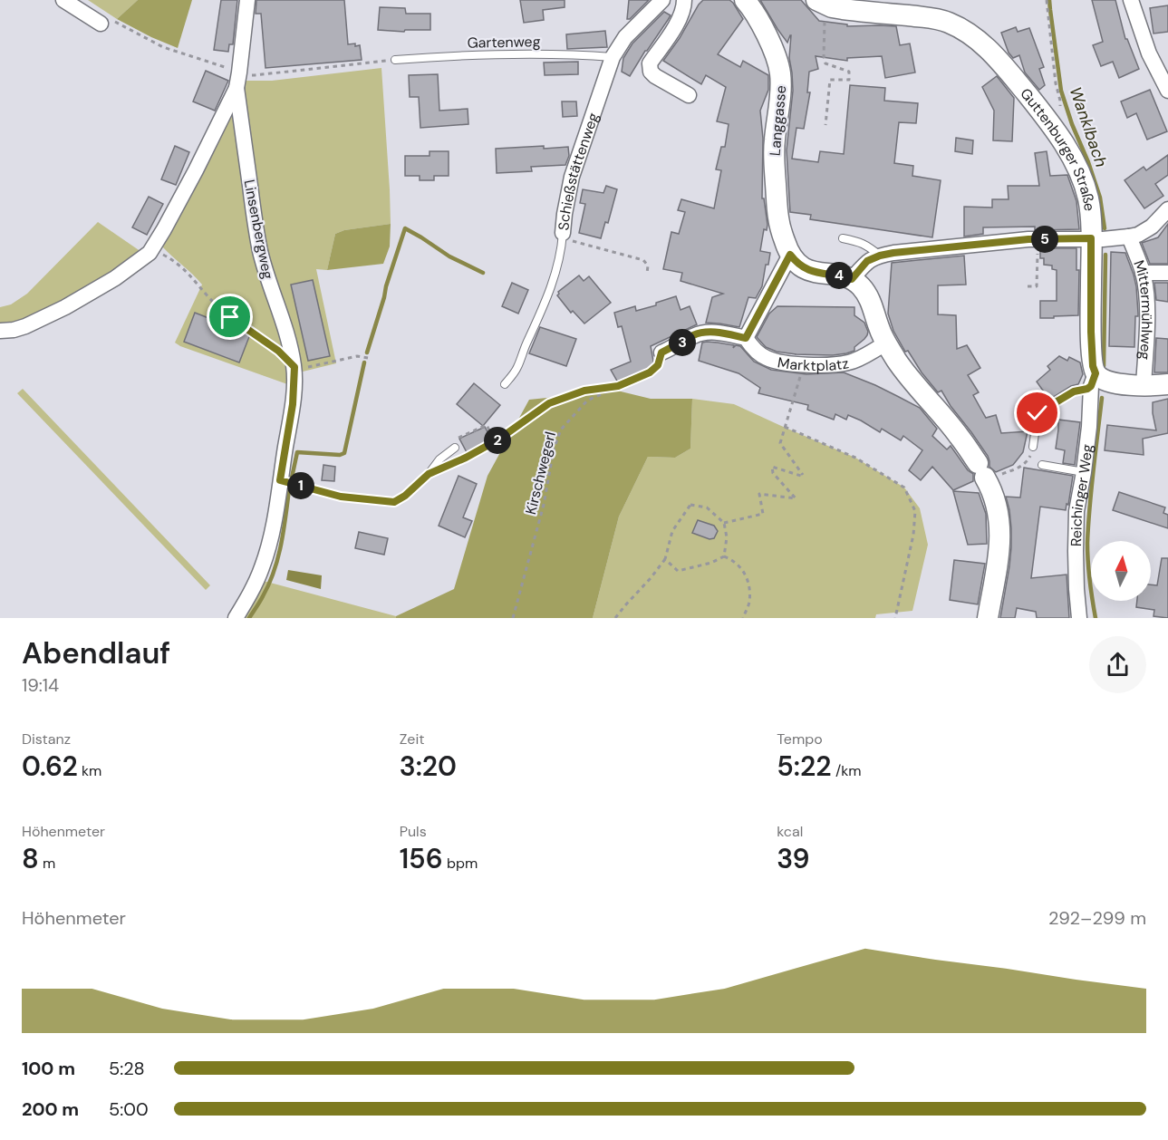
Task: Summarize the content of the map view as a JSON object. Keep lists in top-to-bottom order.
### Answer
{
  "streets": {
    "main road": ["Langgasse", "Guttenburger Straße"],
    "street": [
      "Schießstättenweg",
      "Linsenbergweg",
      "Mittermühlweg",
      "Marktplatz",
      "Reichinger Weg"
    ],
    "lane": ["Gartenweg"],
    "path": ["Kirschwegerl"]
  },
  "crossings": [
    ["Gartenweg", "Schießstättenweg"],
    ["Guttenburger Straße", "Reichinger Weg"]
  ],
  "water": ["Wanklbach"],
  "north": "top",
  "page": {
    "pins": [
      "5",
      "4",
      "3",
      "2",
      "1"
    ],
    "heading": ["Abendlauf", "19:14"],
    "stats": [
      ["Distanz", "0.62 km"],
      ["Zeit", "3:20"],
      ["Tempo", "5:22 /km"],
      ["Höhenmeter", "8 m"],
      ["Puls", "156 bpm"],
      ["kcal", "39"]
    ],
    "chart": ["Höhenmeter", "292–299 m"],
    "list": [
      {
        "name": "100 m",
        "note": "5:28"
      },
      {
        "name": "200 m",
        "note": "5:00"
      }
    ]
  }
}
